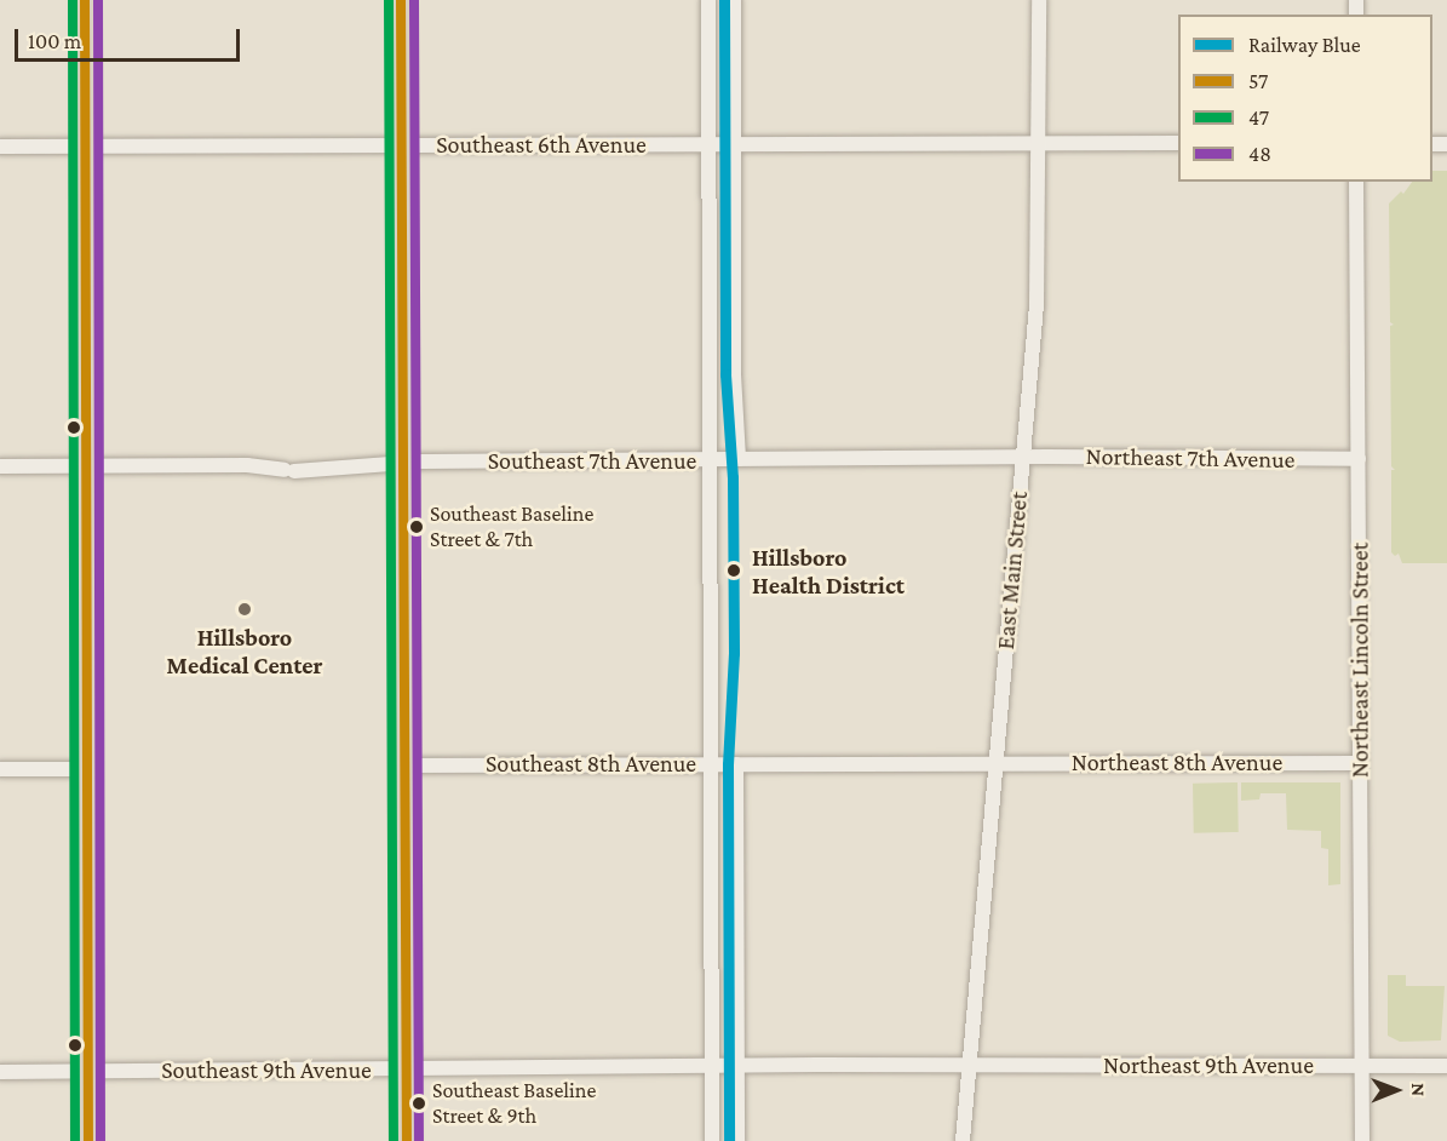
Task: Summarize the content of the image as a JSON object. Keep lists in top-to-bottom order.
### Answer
{
  "streets": {
    "street": [
      "Southeast 6th Avenue",
      "Northeast 7th Avenue",
      "Southeast 7th Avenue",
      "East Main Street",
      "Northeast Lincoln Street",
      "Northeast 8th Avenue",
      "Southeast 8th Avenue",
      "Northeast 9th Avenue",
      "Southeast 9th Avenue"
    ]
  },
  "crossings": [
    ["Southeast 6th Avenue", "East Main Street"],
    ["Northeast 7th Avenue", "Southeast 7th Avenue"],
    ["Northeast 7th Avenue", "East Main Street"],
    ["Northeast 7th Avenue", "Northeast Lincoln Street"],
    ["Southeast 7th Avenue", "East Main Street"],
    ["East Main Street", "Northeast 8th Avenue"],
    ["East Main Street", "Southeast 8th Avenue"],
    ["East Main Street", "Northeast 9th Avenue"],
    ["East Main Street", "Southeast 9th Avenue"],
    ["Northeast Lincoln Street", "Northeast 8th Avenue"],
    ["Northeast Lincoln Street", "Northeast 9th Avenue"],
    ["Northeast 8th Avenue", "Southeast 8th Avenue"],
    ["Northeast 9th Avenue", "Southeast 9th Avenue"]
  ],
  "places": [
    "Southeast Baseline Street & 7th",
    "Hillsboro Health District",
    "Hillsboro Medical Center",
    "Southeast Baseline Street & 9th"
  ],
  "lines": [
    "rail line Blue",
    "transit line 57",
    "transit line 47",
    "transit line 48"
  ],
  "legend": [
    "Railway Blue",
    "57",
    "47",
    "48"
  ],
  "scale_bar": "100 m",
  "north": "right"
}
